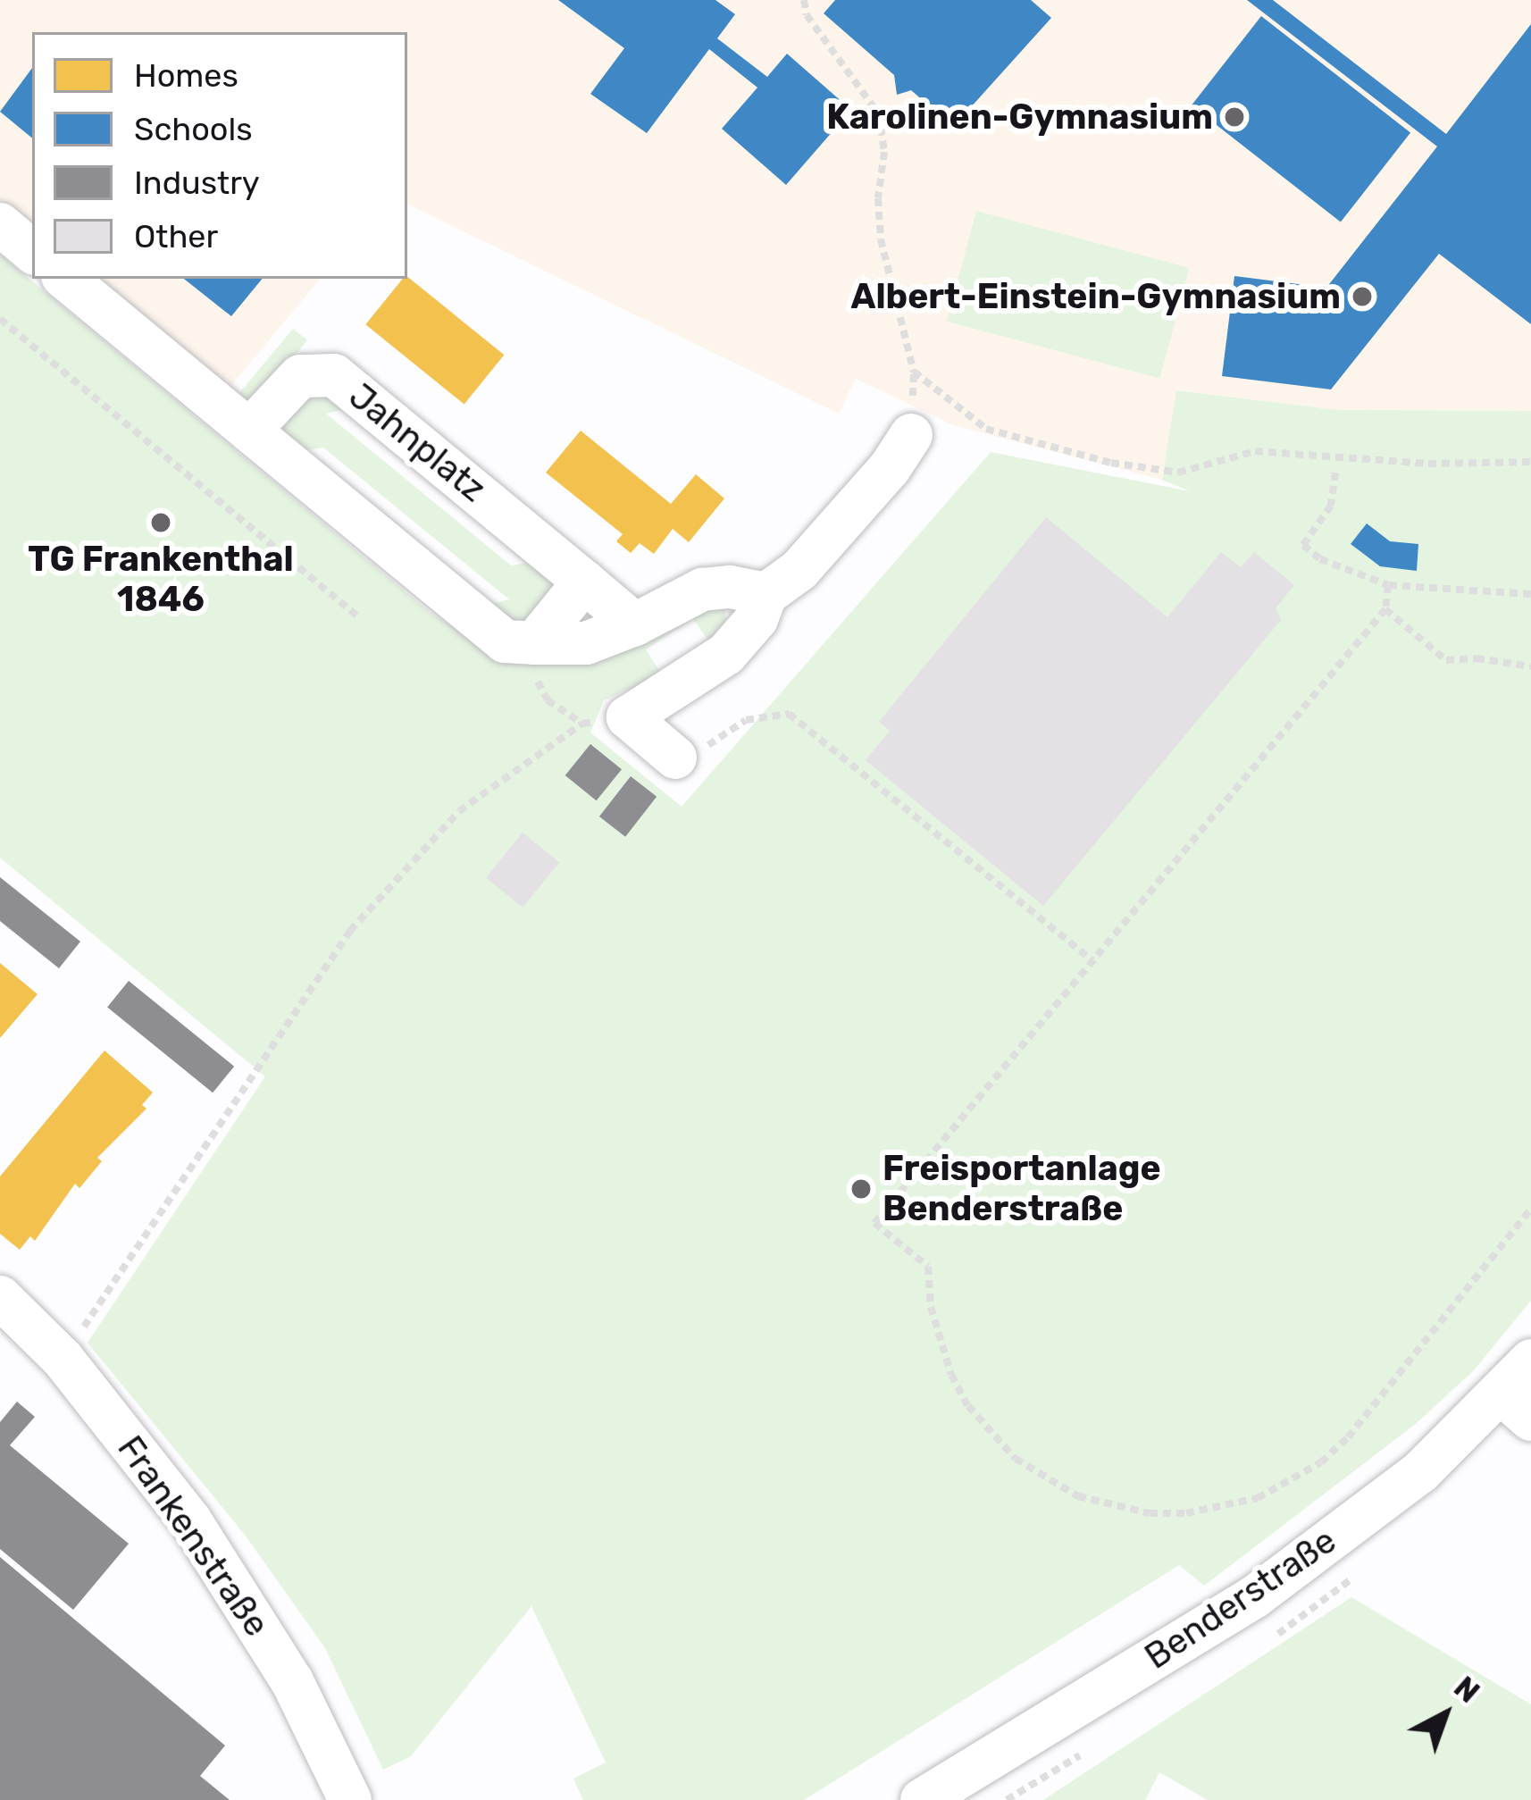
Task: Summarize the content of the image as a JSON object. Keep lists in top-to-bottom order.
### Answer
{
  "streets": {
    "street": ["Jahnplatz", "Frankenstraße", "Benderstraße"]
  },
  "places": [
    "Karolinen-Gymnasium",
    "Albert-Einstein-Gymnasium",
    "TG Frankenthal 1846",
    "Freisportanlage Benderstraße"
  ],
  "legend": [
    "Homes",
    "Schools",
    "Industry",
    "Other"
  ],
  "north": "top right"
}
